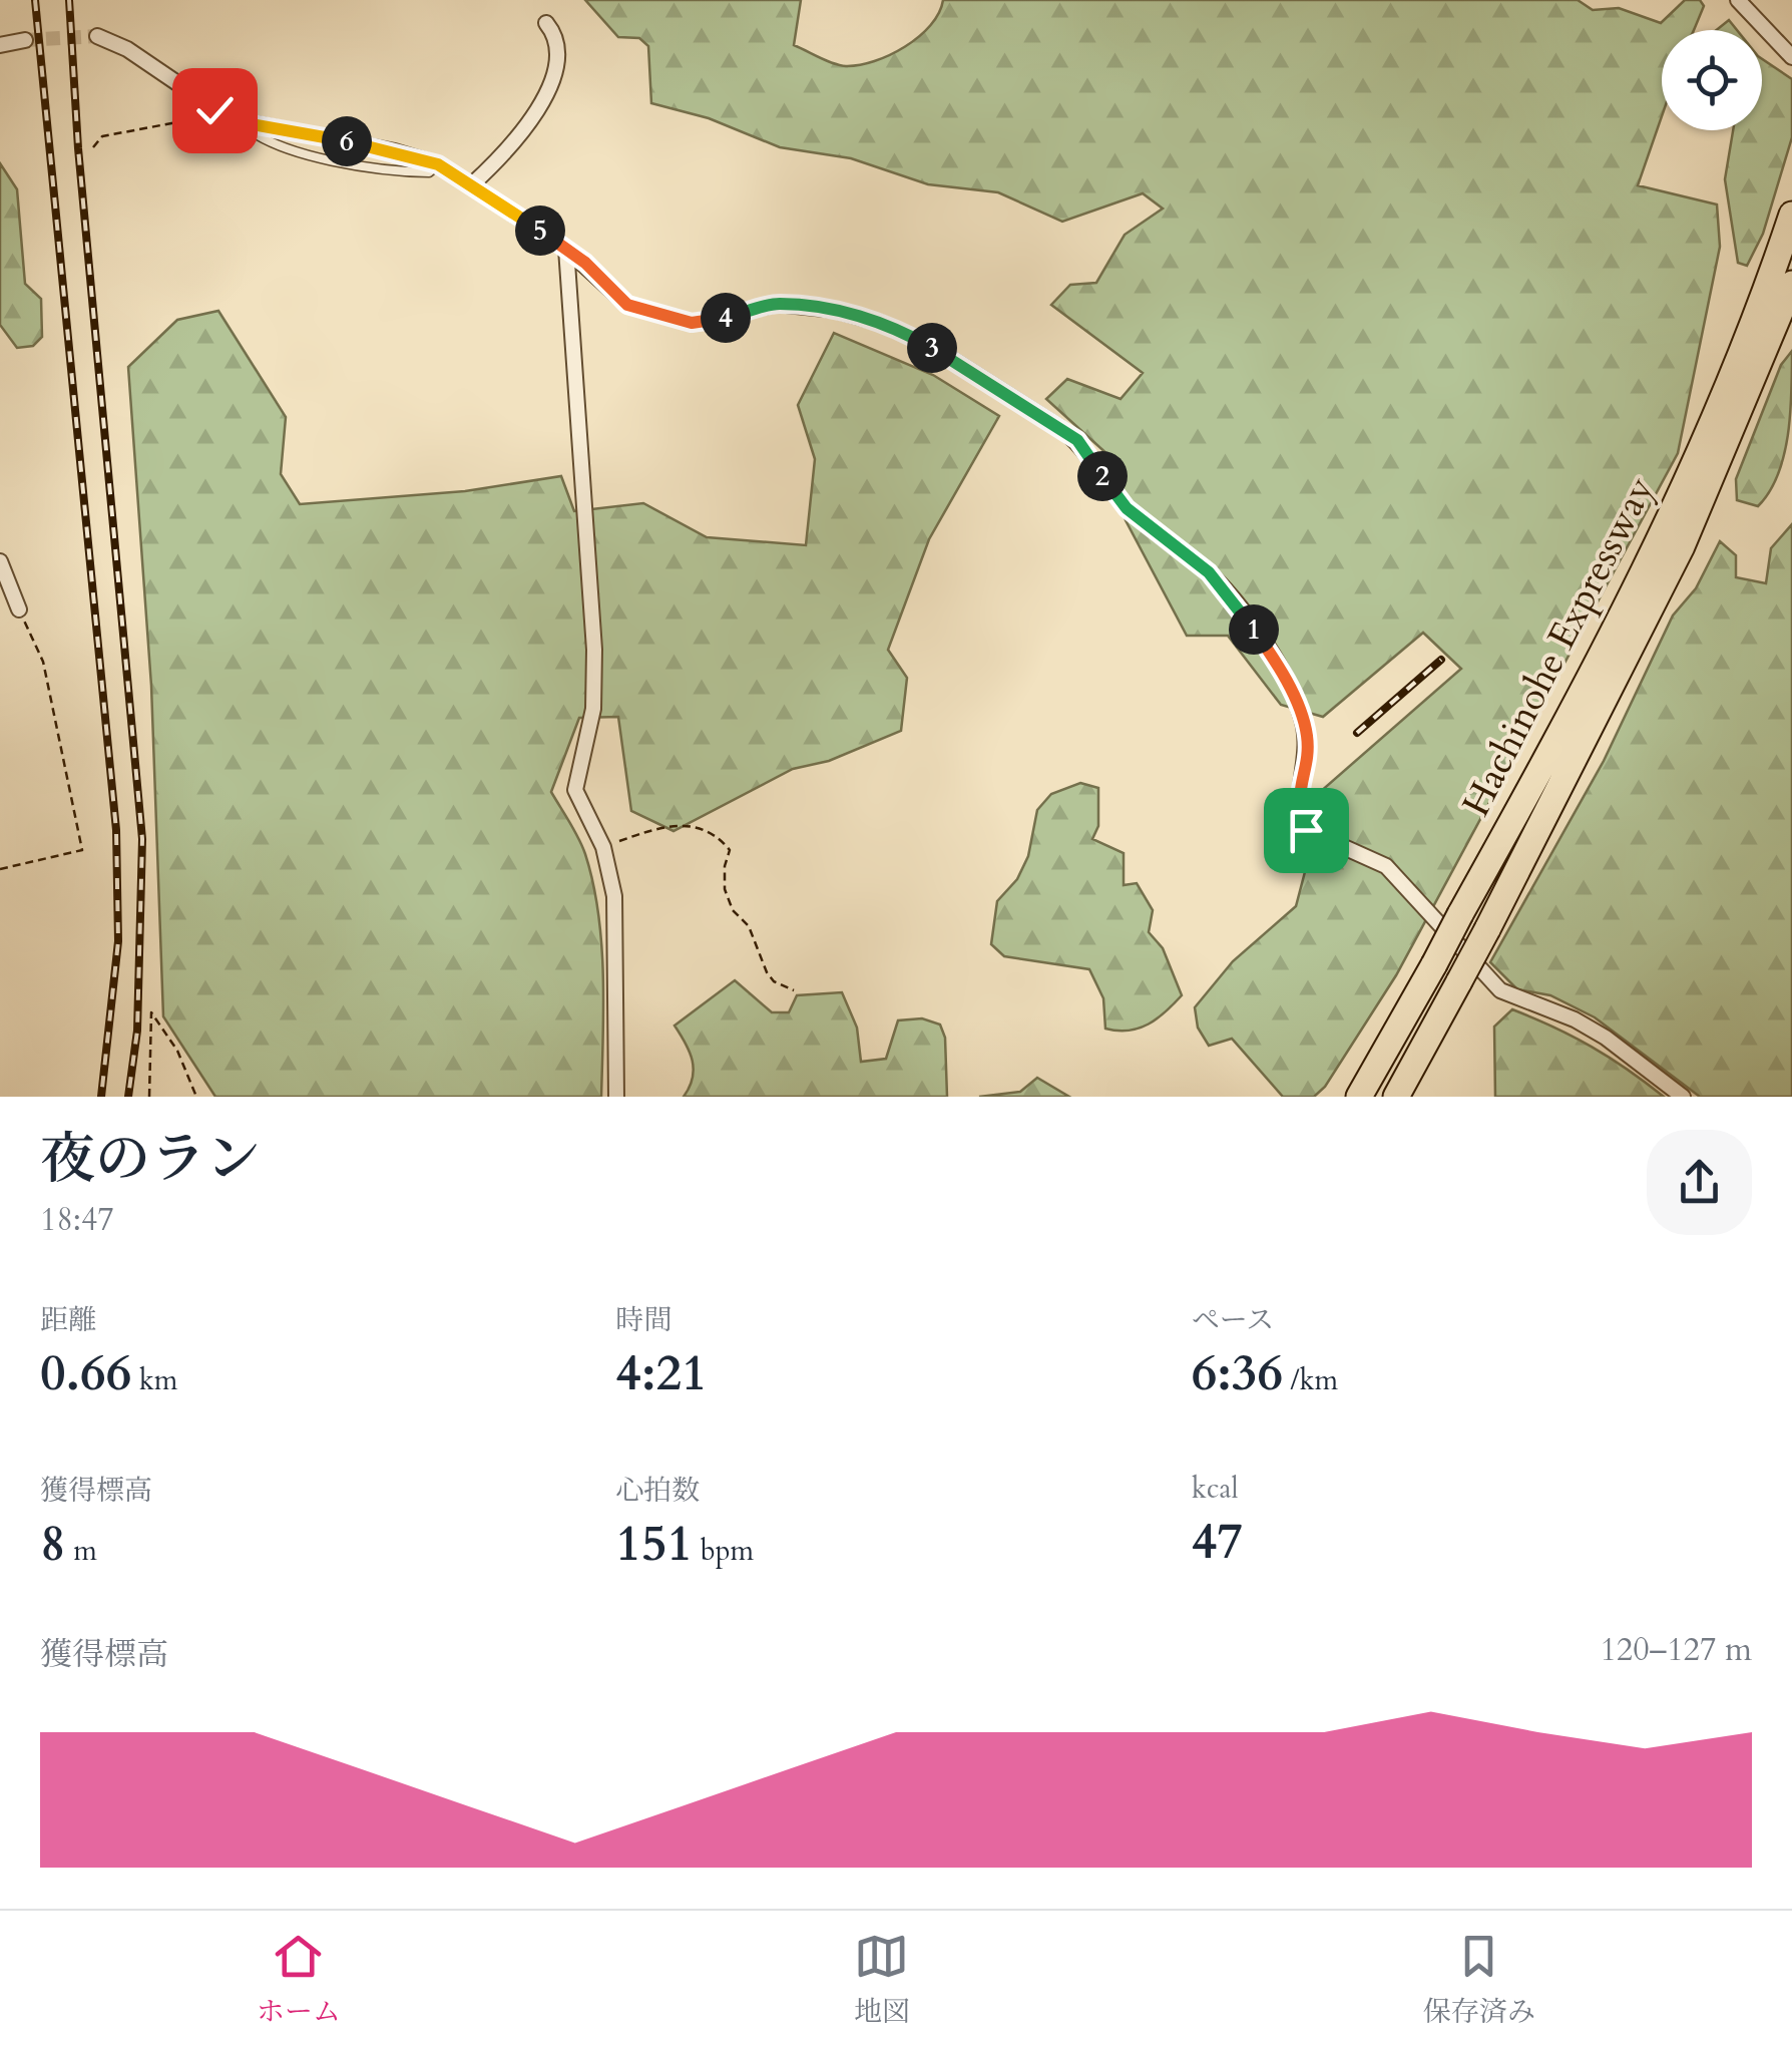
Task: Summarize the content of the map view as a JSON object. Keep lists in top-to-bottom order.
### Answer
{
  "streets": {
    "highway": ["Hachinohe Expressway"]
  },
  "page": {
    "pins": [
      "6",
      "5",
      "4",
      "3",
      "2",
      "1"
    ],
    "heading": ["夜のラン", "18:47"],
    "stats": [
      ["距離", "0.66 km"],
      ["時間", "4:21"],
      ["ペース", "6:36 /km"],
      ["獲得標高", "8 m"],
      ["心拍数", "151 bpm"],
      ["kcal", "47"]
    ],
    "chart": ["獲得標高", "120–127 m"],
    "tabs": ["ホーム", "地図", "保存済み"]
  }
}
